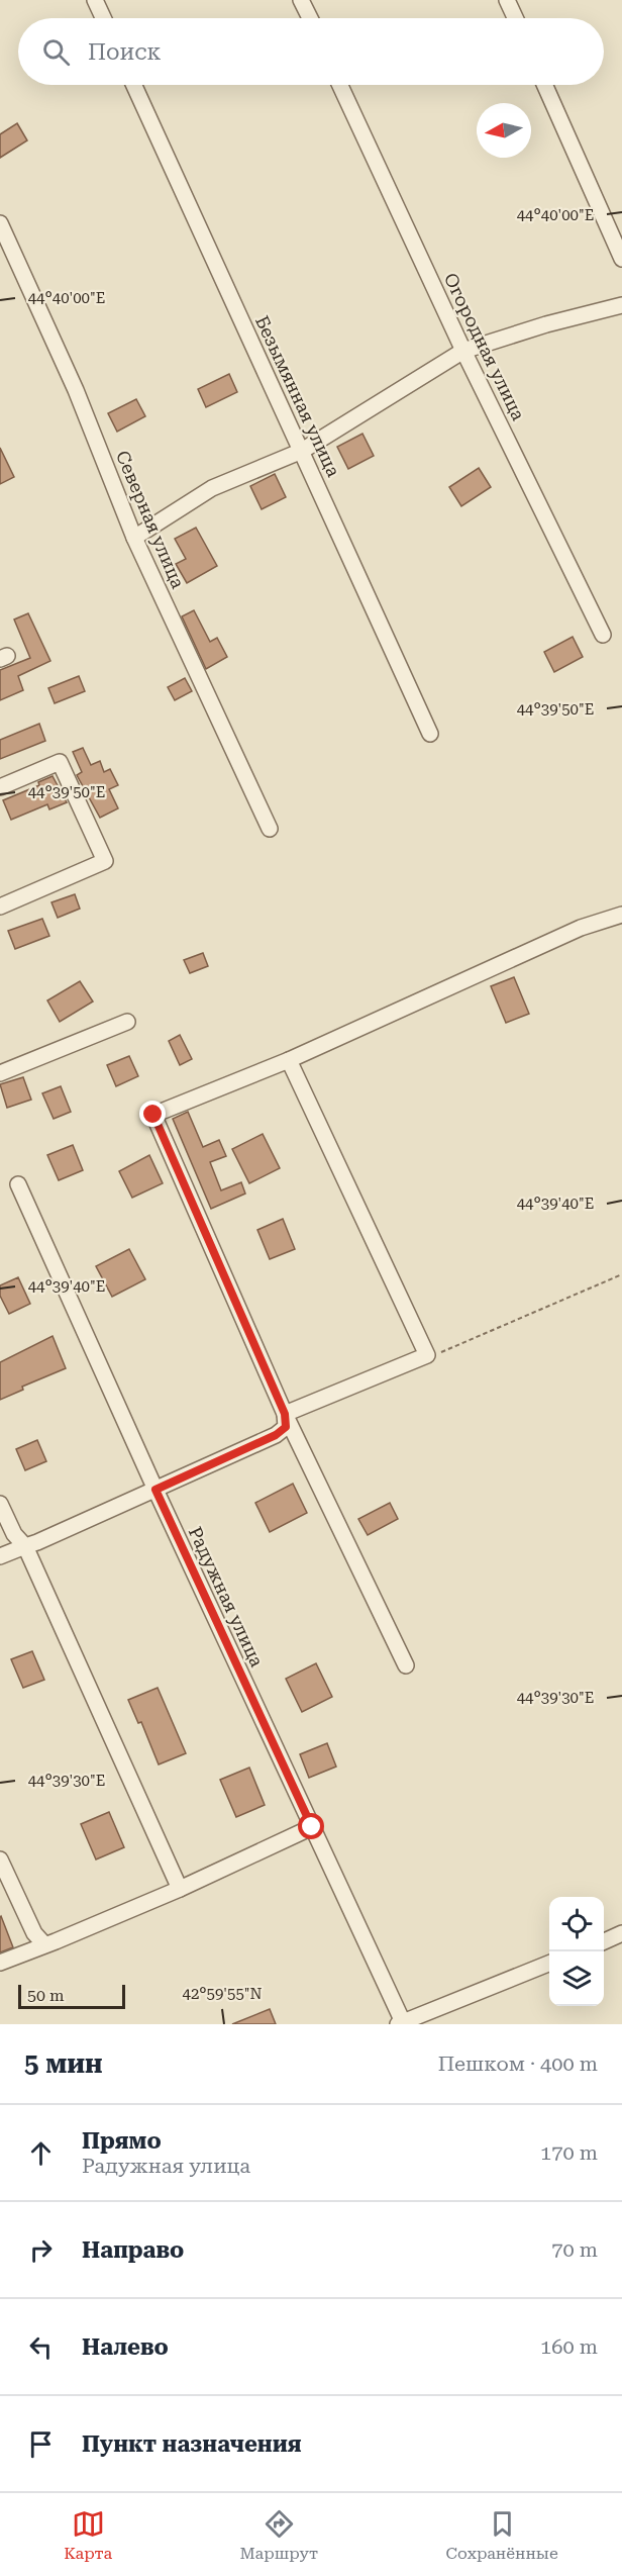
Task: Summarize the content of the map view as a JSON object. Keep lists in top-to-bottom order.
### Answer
{
  "streets": {
    "street": [
      "Огородная улица",
      "Безымянная улица",
      "Северная улица",
      "Радужная улица"
    ]
  },
  "scale_bar": "50 m",
  "north": "left",
  "page": {
    "search": "Поиск",
    "scale": "50 m",
    "heading": ["5 мин", "Пешком · 400 m"],
    "list": [
      ["Прямо", "Радужная улица", "170 m"],
      ["Направо", "70 m"],
      ["Налево", "160 m"],
      "Пункт назначения"
    ],
    "nav": ["Карта", "Маршрут", "Сохранённые"]
  },
  "coordinates": [
    "44°40'00\"E",
    "44°39'50\"E",
    "44°39'40\"E",
    "44°39'30\"E",
    "42°59'55\"N"
  ]
}
